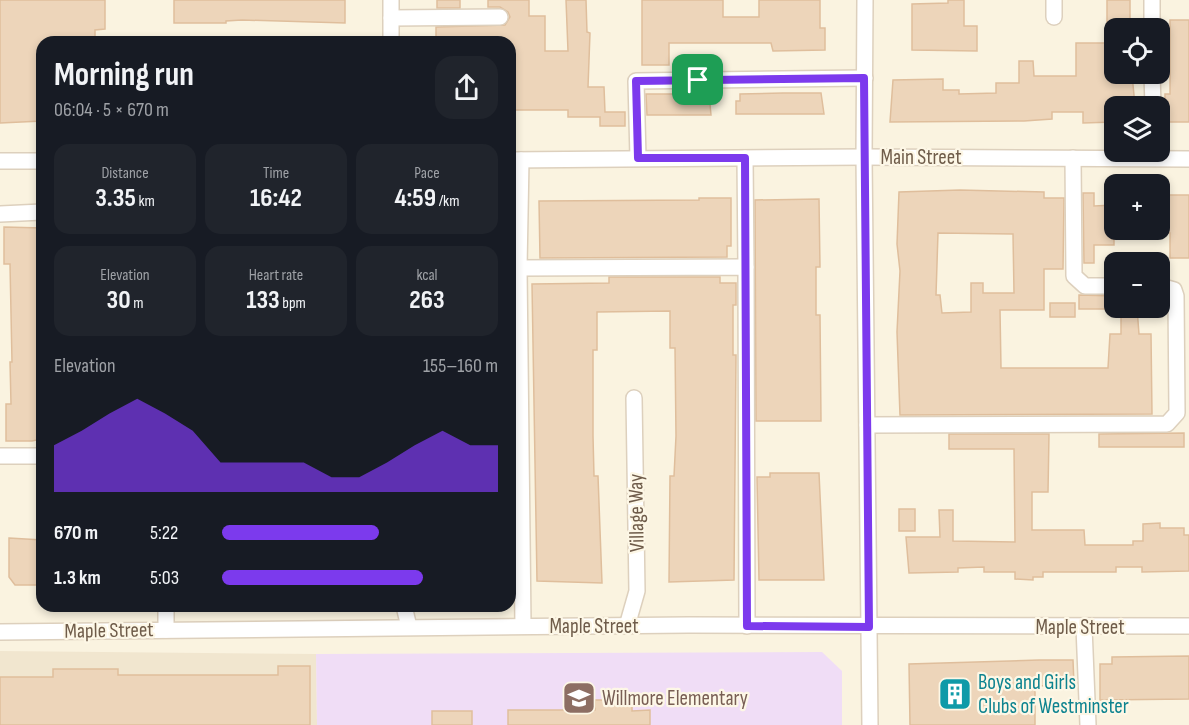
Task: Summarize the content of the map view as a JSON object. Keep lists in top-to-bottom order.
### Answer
{
  "streets": {
    "street": ["Main Street", "Village Way", "Maple Street"]
  },
  "crossings": [
    ["Village Way", "Maple Street"]
  ],
  "places": {
    "building": ["Boys and Girls Clubs of Westminster"],
    "school or university": ["Willmore Elementary"]
  },
  "page": {
    "map_buttons": ["+", "−"],
    "heading": ["Morning run", "06:04 · 5 × 670 m"],
    "stats": [
      ["Distance", "3.35 km"],
      ["Time", "16:42"],
      ["Pace", "4:59 /km"],
      ["Elevation", "30 m"],
      ["Heart rate", "133 bpm"],
      ["kcal", "263"]
    ],
    "chart": ["Elevation", "155–160 m"],
    "list": [
      {
        "name": "670 m",
        "note": "5:22"
      },
      {
        "name": "1.3 km",
        "note": "5:03"
      }
    ]
  }
}
